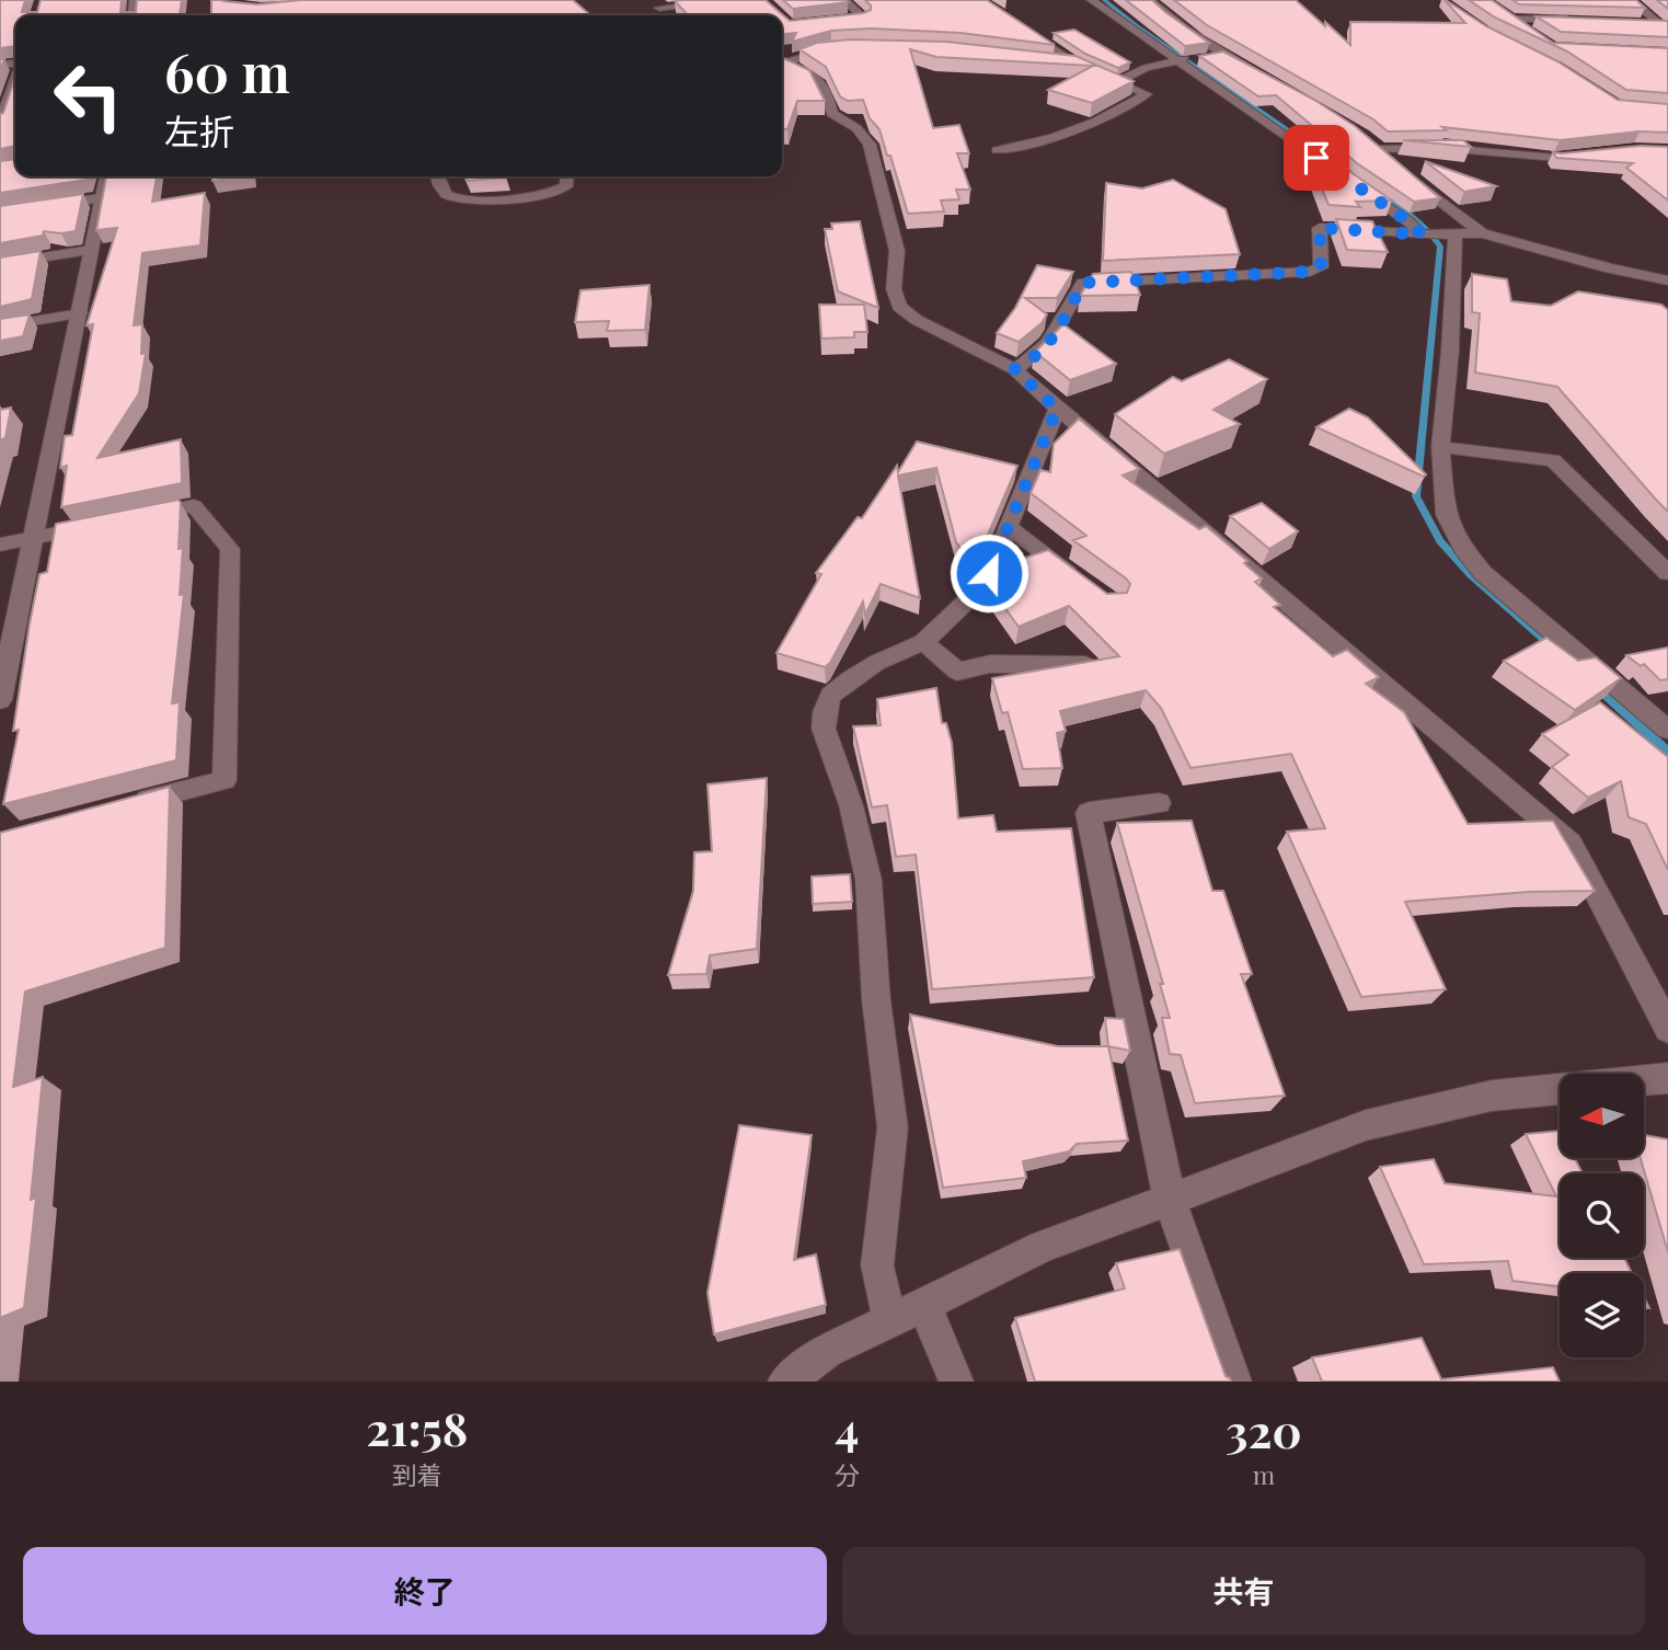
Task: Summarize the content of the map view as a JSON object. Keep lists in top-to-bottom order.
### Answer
{
  "north": "left",
  "page": {
    "turn": ["60 m", "左折"],
    "eta": [
      "21:58",
      "到着",
      "4",
      "分",
      "320",
      "m"
    ],
    "buttons": ["終了", "共有"]
  }
}
